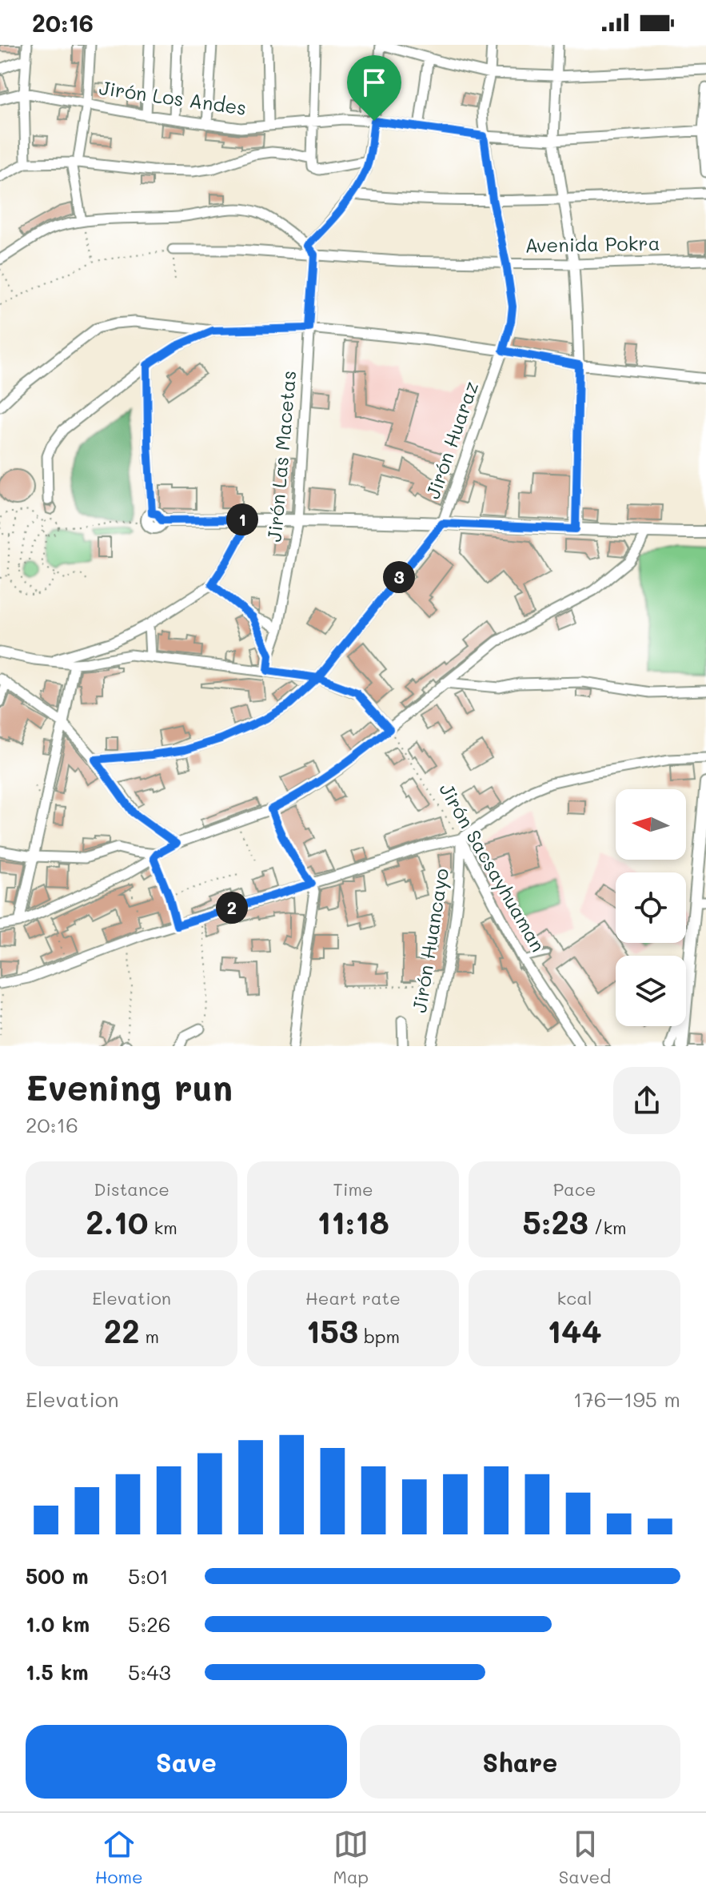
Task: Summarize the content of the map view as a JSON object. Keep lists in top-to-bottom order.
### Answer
{
  "streets": {
    "street": [
      "Jirón Los Andes",
      "Avenida Pokra",
      "Jirón Huaraz",
      "Jirón Las Macetas",
      "Jirón Sacsayhuaman",
      "Jirón Huancayo"
    ]
  },
  "crossings": [
    ["Jirón Los Andes", "Jirón Huaraz"],
    ["Avenida Pokra", "Jirón Huaraz"],
    ["Avenida Pokra", "Jirón Las Macetas"],
    ["Jirón Sacsayhuaman", "Jirón Huancayo"]
  ],
  "north": "left",
  "page": {
    "status": "20:16",
    "pins": ["1", "3", "2"],
    "heading": ["Evening run", "20:16"],
    "stats": [
      ["Distance", "2.10 km"],
      ["Time", "11:18"],
      ["Pace", "5:23 /km"],
      ["Elevation", "22 m"],
      ["Heart rate", "153 bpm"],
      ["kcal", "144"]
    ],
    "chart": ["Elevation", "176–195 m"],
    "list": [
      {
        "name": "500 m",
        "note": "5:01"
      },
      {
        "name": "1.0 km",
        "note": "5:26"
      },
      {
        "name": "1.5 km",
        "note": "5:43"
      }
    ],
    "buttons": ["Save", "Share"],
    "tabs": ["Home", "Map", "Saved"]
  }
}
